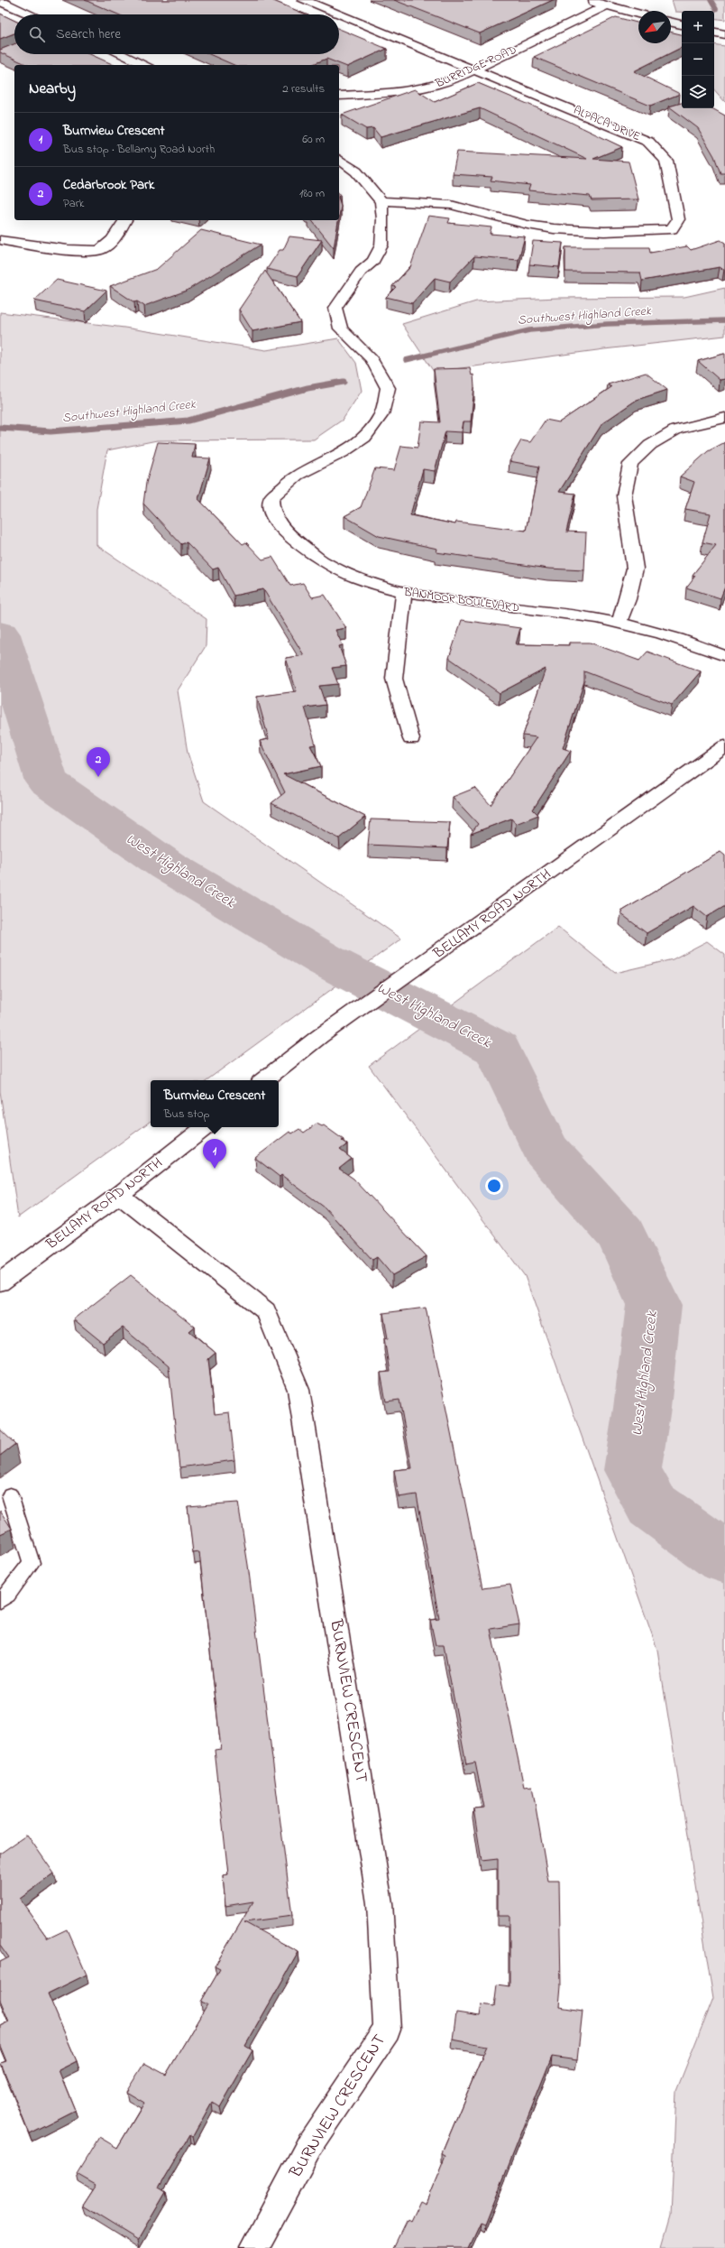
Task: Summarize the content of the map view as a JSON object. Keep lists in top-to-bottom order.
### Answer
{
  "streets": {
    "street": [
      "BURRIDGE ROAD",
      "ALPACA DRIVE",
      "BANMOOR BOULEVARD",
      "BELLAMY ROAD NORTH",
      "BURNVIEW CRESCENT"
    ]
  },
  "crossings": [
    ["BURRIDGE ROAD", "ALPACA DRIVE"],
    ["ALPACA DRIVE", "BANMOOR BOULEVARD"],
    ["BELLAMY ROAD NORTH", "BURNVIEW CRESCENT"]
  ],
  "water": ["Southwest Highland Creek", "West Highland Creek"],
  "north": "bottom left",
  "page": {
    "map_buttons": ["+", "−"],
    "search": "Search here",
    "heading": ["Nearby", "2 results"],
    "list": [
      {
        "mark": "1",
        "name": "Burnview Crescent",
        "note": "Bus stop · Bellamy Road North",
        "value": "60 m"
      },
      {
        "mark": "2",
        "name": "Cedarbrook Park",
        "note": "Park",
        "value": "180 m"
      }
    ],
    "pins": ["2", "1"],
    "popup": ["Burnview Crescent", "Bus stop"]
  }
}
